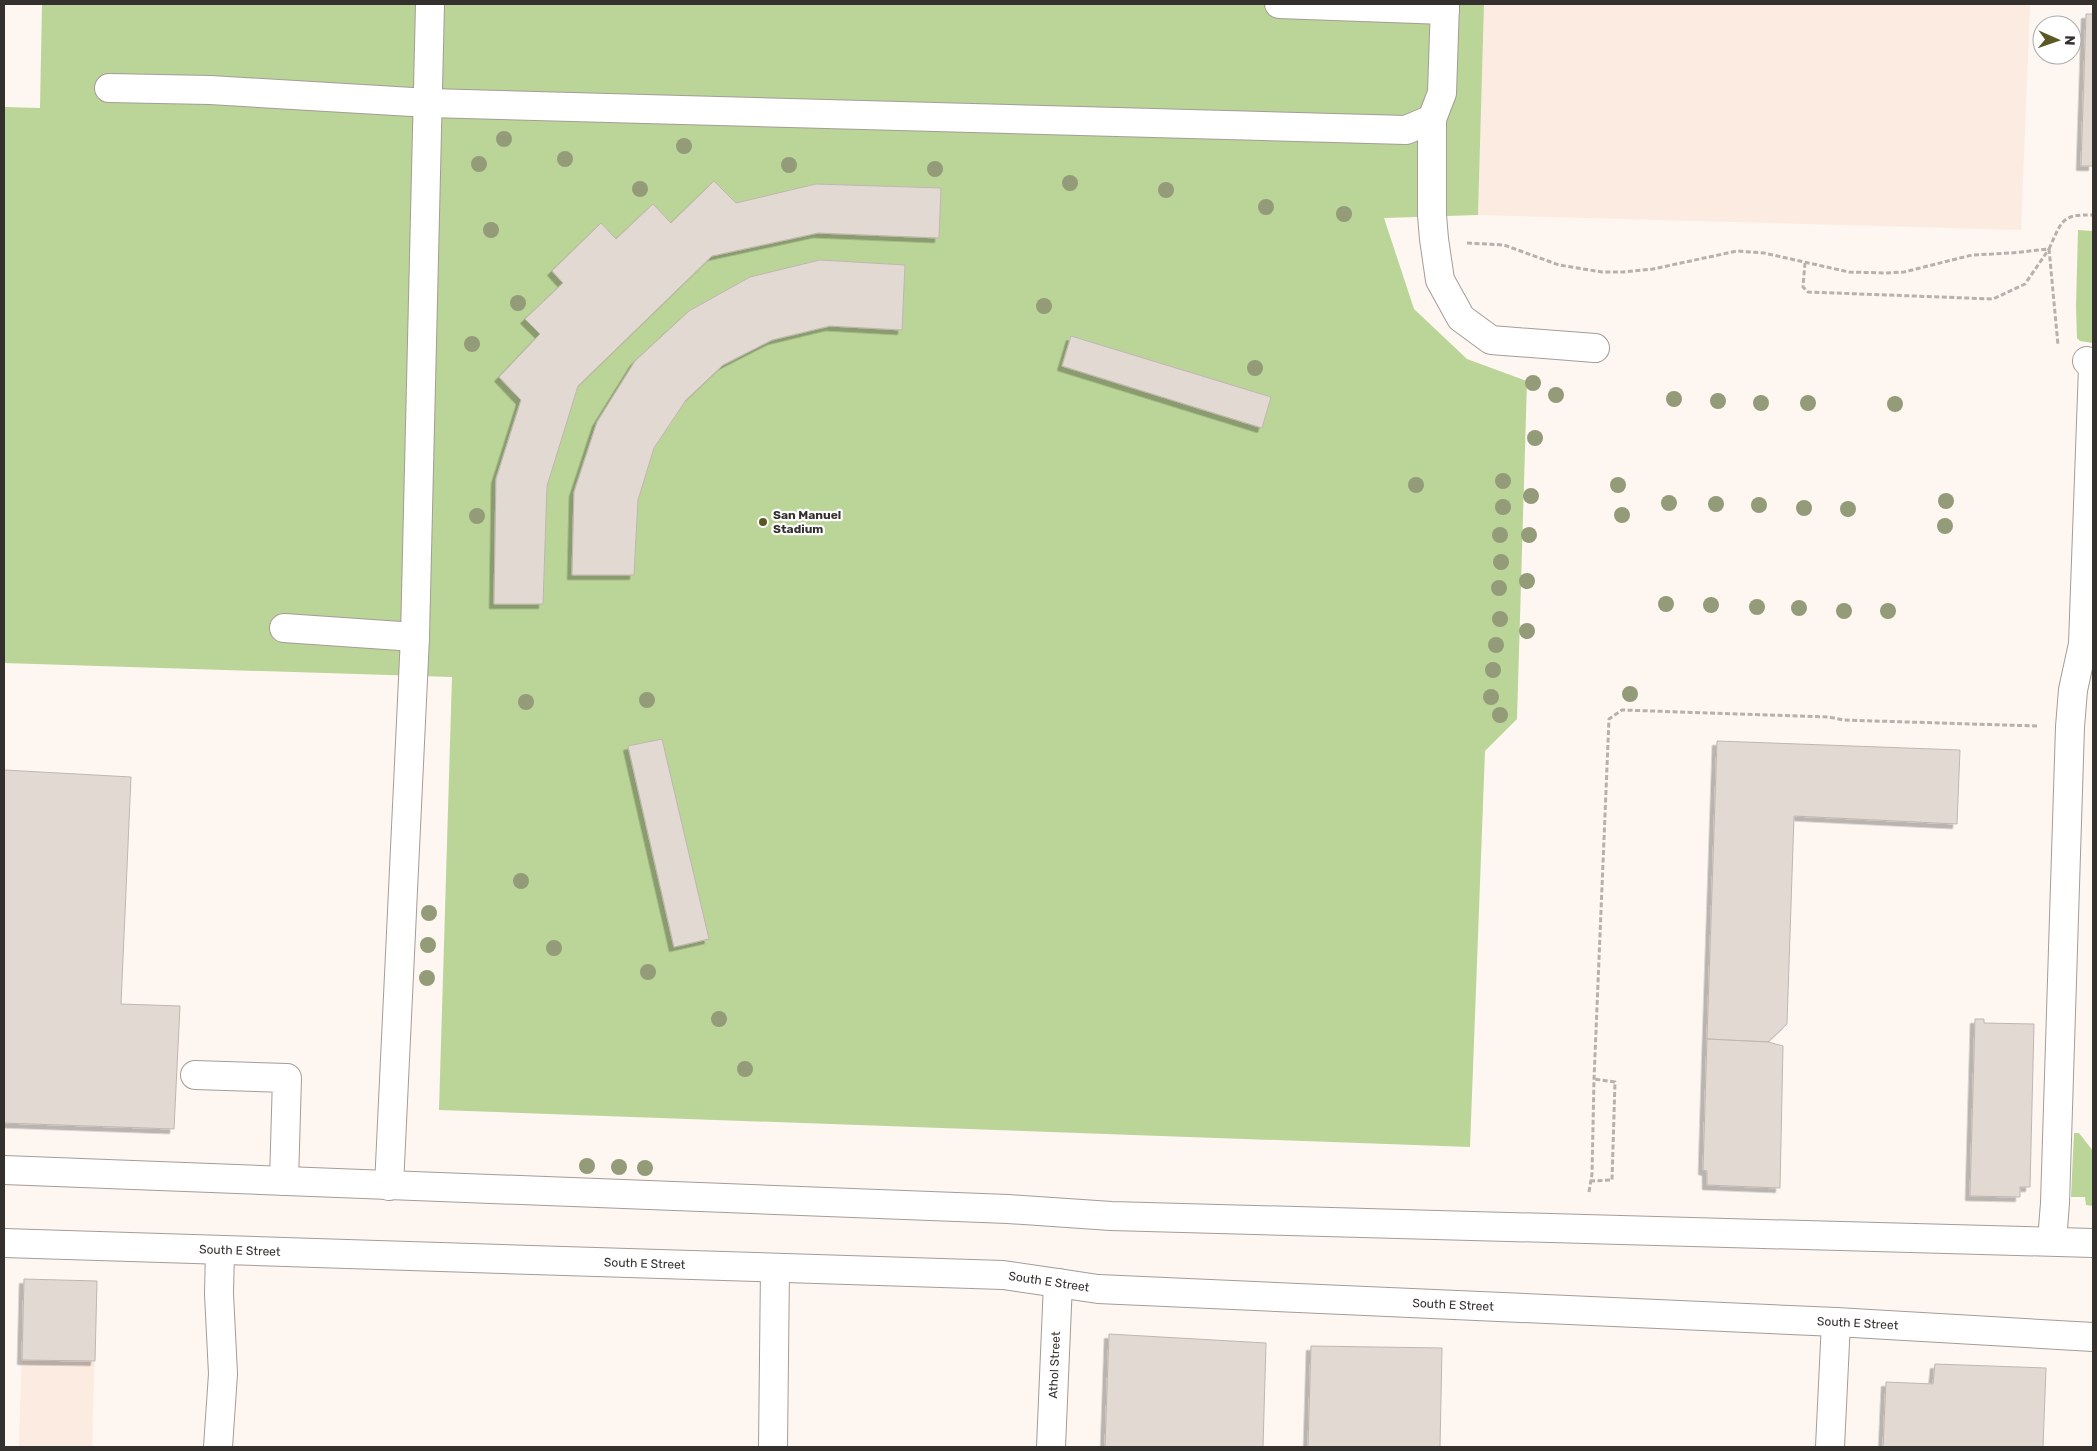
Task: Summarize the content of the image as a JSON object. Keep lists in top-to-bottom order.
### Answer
{
  "streets": {
    "main road": ["South E Street", "Athol Street"]
  },
  "crossings": [
    ["South E Street", "Athol Street"]
  ],
  "places": ["San Manuel Stadium"],
  "north": "right"
}
